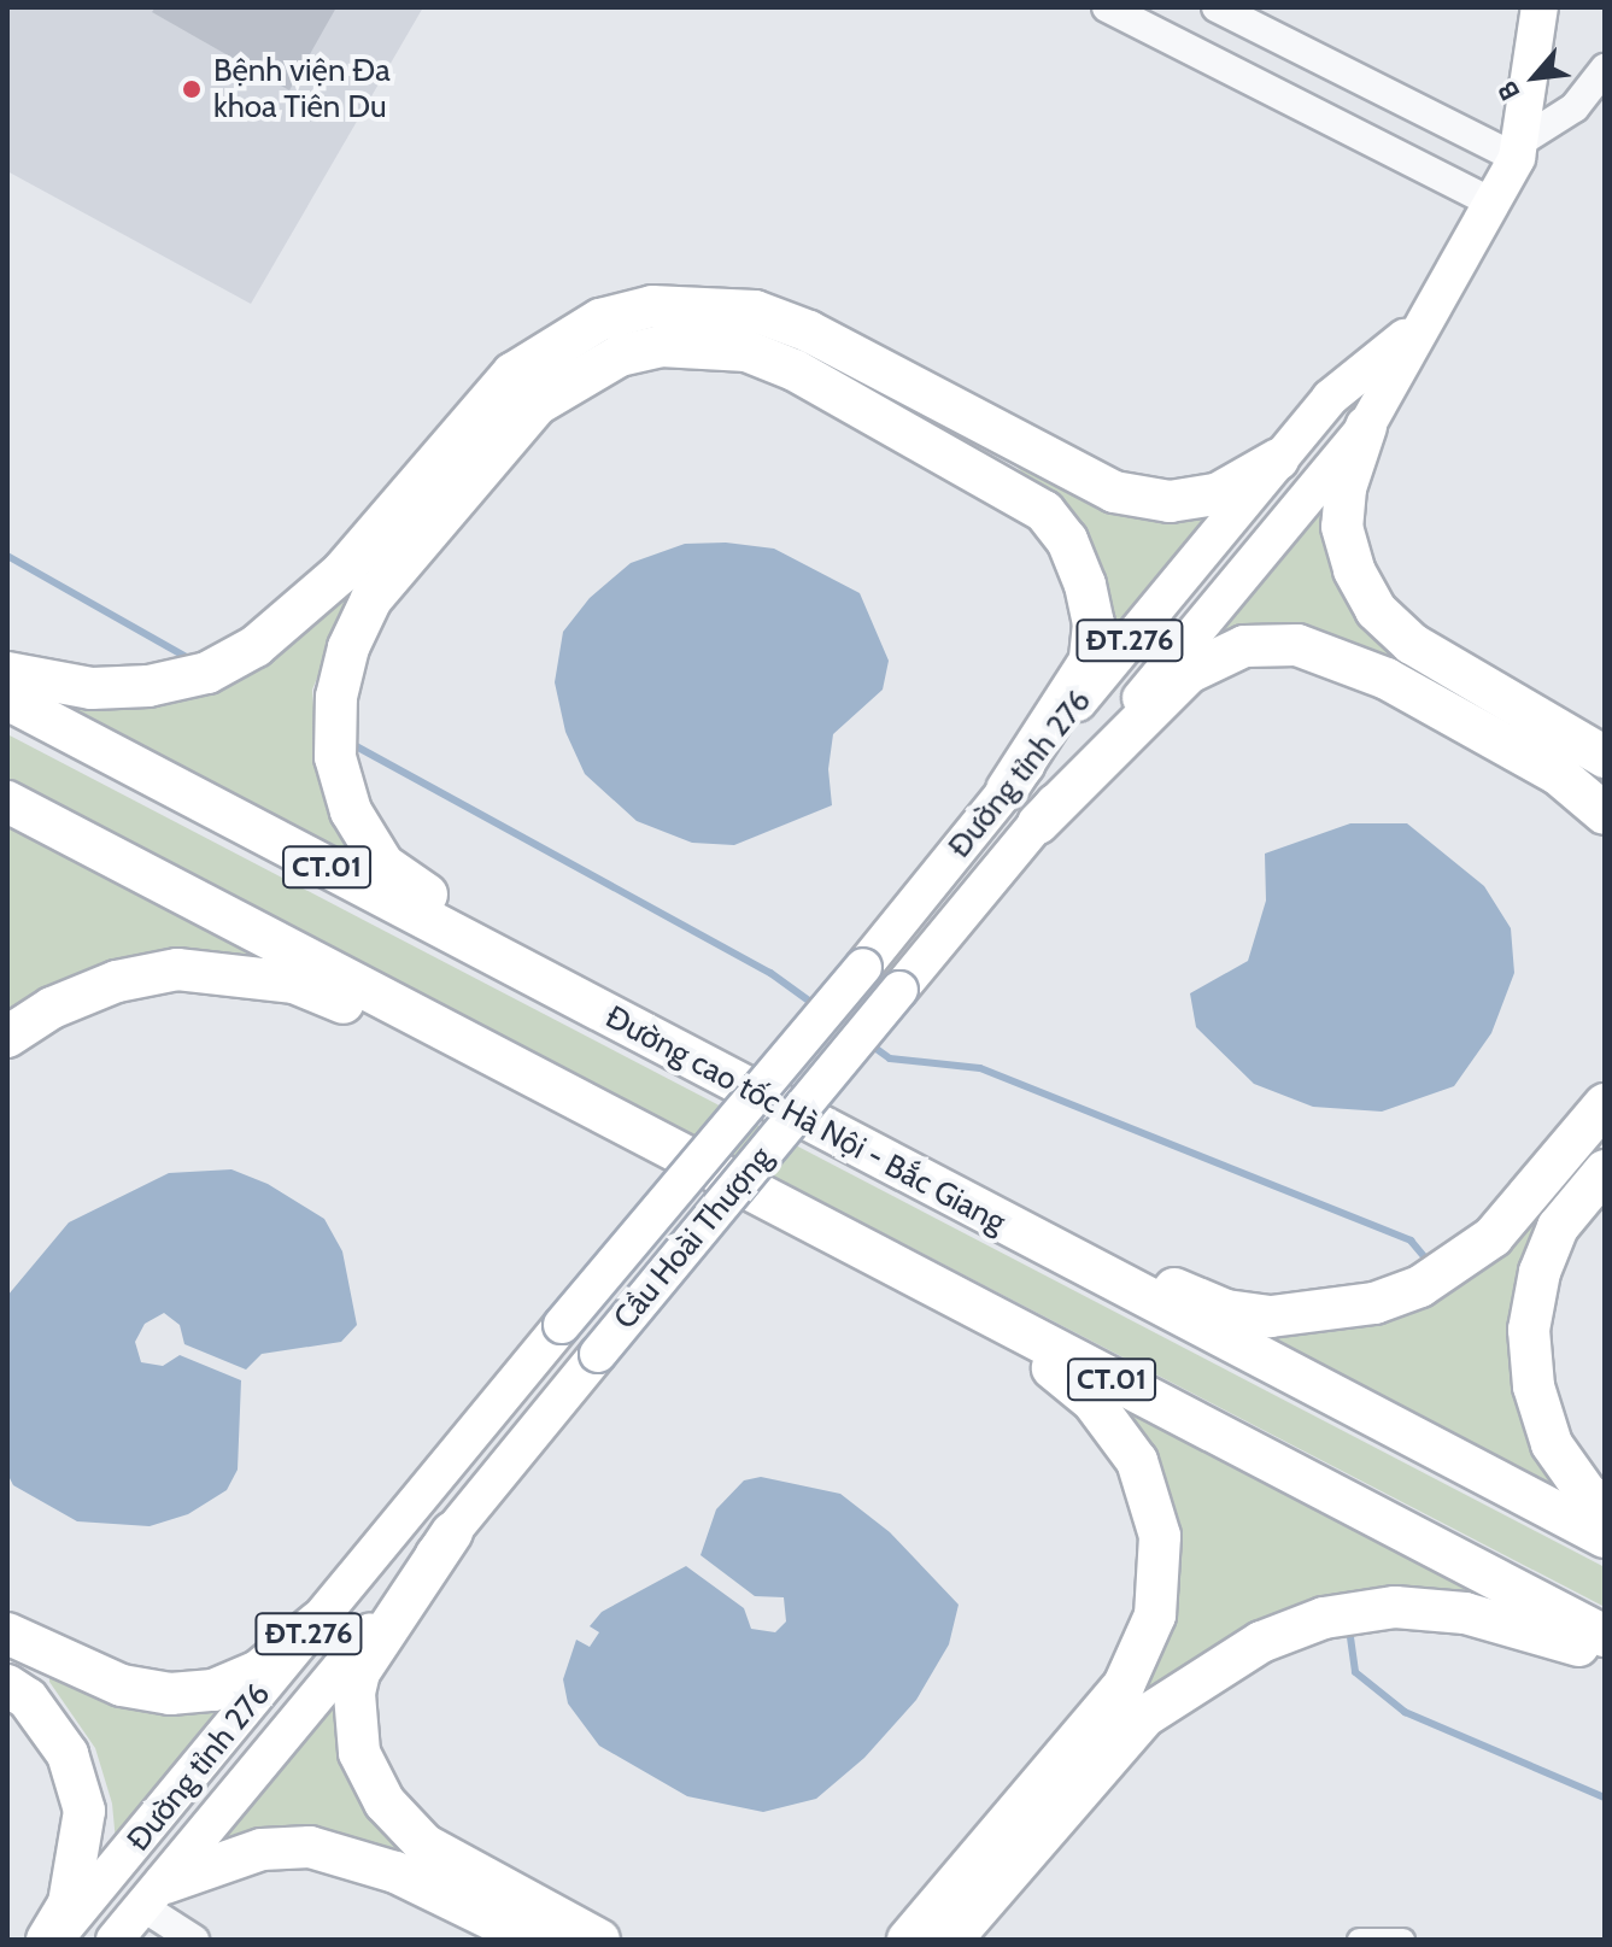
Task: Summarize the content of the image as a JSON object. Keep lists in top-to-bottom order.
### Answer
{
  "streets": {
    "highway": ["CT.01", "Đường cao tốc Hà Nội - Bắc Giang"],
    "main road": ["ĐT.276", "Đường tỉnh 276", "Cầu Hoài Thượng"]
  },
  "crossings": [
    ["Đường tỉnh 276", "Cầu Hoài Thượng"]
  ],
  "places": ["Bệnh viện Đa khoa Tiên Du"],
  "north": "bottom left"
}
